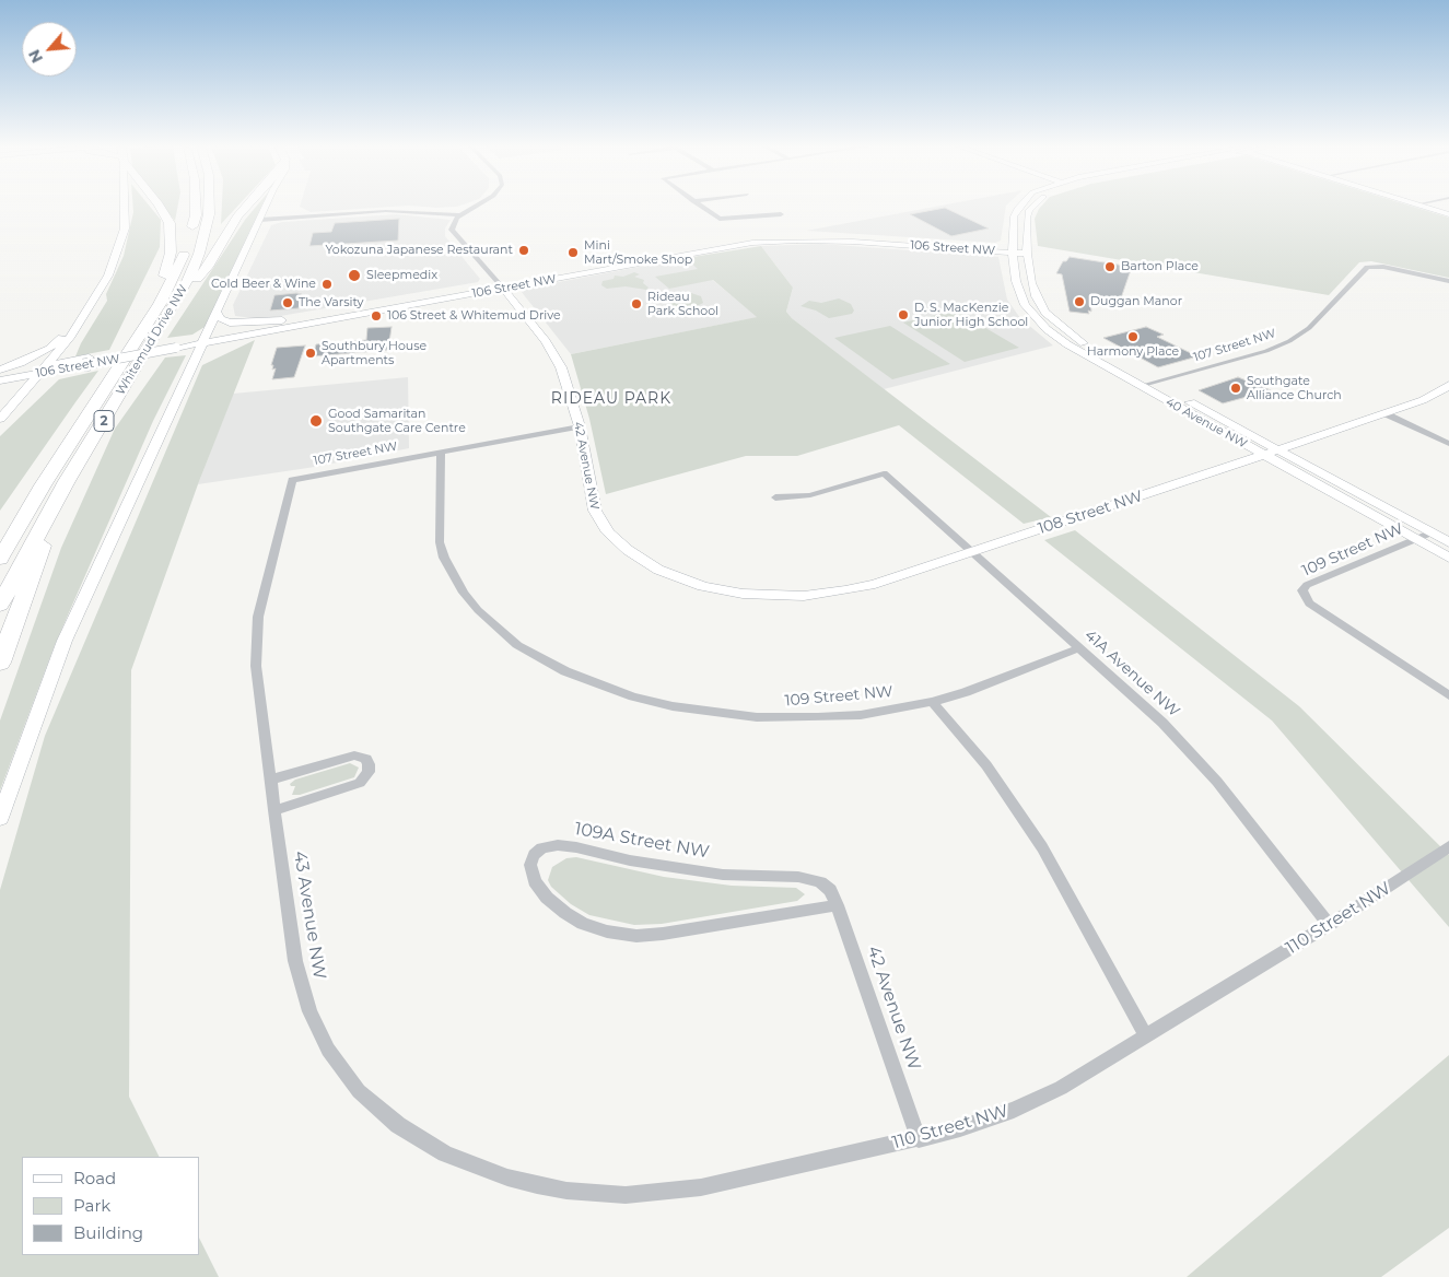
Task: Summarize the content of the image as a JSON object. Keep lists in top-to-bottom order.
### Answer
{
  "streets": {
    "highway": ["Whitemud Drive NW", "2"],
    "street": [
      "106 Street NW",
      "107 Street NW",
      "40 Avenue NW",
      "42 Avenue NW",
      "108 Street NW",
      "109 Street NW",
      "41A Avenue NW",
      "109A Street NW",
      "43 Avenue NW",
      "110 Street NW"
    ]
  },
  "crossings": [
    ["106 Street NW", "40 Avenue NW"],
    ["106 Street NW", "42 Avenue NW"],
    ["107 Street NW", "40 Avenue NW"],
    ["107 Street NW", "42 Avenue NW"],
    ["107 Street NW", "109 Street NW"],
    ["107 Street NW", "43 Avenue NW"],
    ["40 Avenue NW", "108 Street NW"],
    ["40 Avenue NW", "109 Street NW"],
    ["42 Avenue NW", "108 Street NW"],
    ["42 Avenue NW", "109A Street NW"],
    ["42 Avenue NW", "110 Street NW"],
    ["108 Street NW", "41A Avenue NW"],
    ["109 Street NW", "41A Avenue NW"],
    ["41A Avenue NW", "110 Street NW"],
    ["43 Avenue NW", "110 Street NW"]
  ],
  "districts": ["RIDEAU PARK"],
  "places": [
    "Yokozuna Japanese Restaurant",
    "Mini Mart/Smoke Shop",
    "Barton Place",
    "Sleepmedix",
    "Cold Beer & Wine",
    "Duggan Manor",
    "The Varsity",
    "Rideau Park School",
    "D. S. MacKenzie Junior High School",
    "106 Street & Whitemud Drive",
    "Harmony Place",
    "Southbury House Apartments",
    "Southgate Alliance Church",
    "Good Samaritan Southgate Care Centre"
  ],
  "legend": ["Road", "Park", "Building"],
  "north": "bottom left"
}
